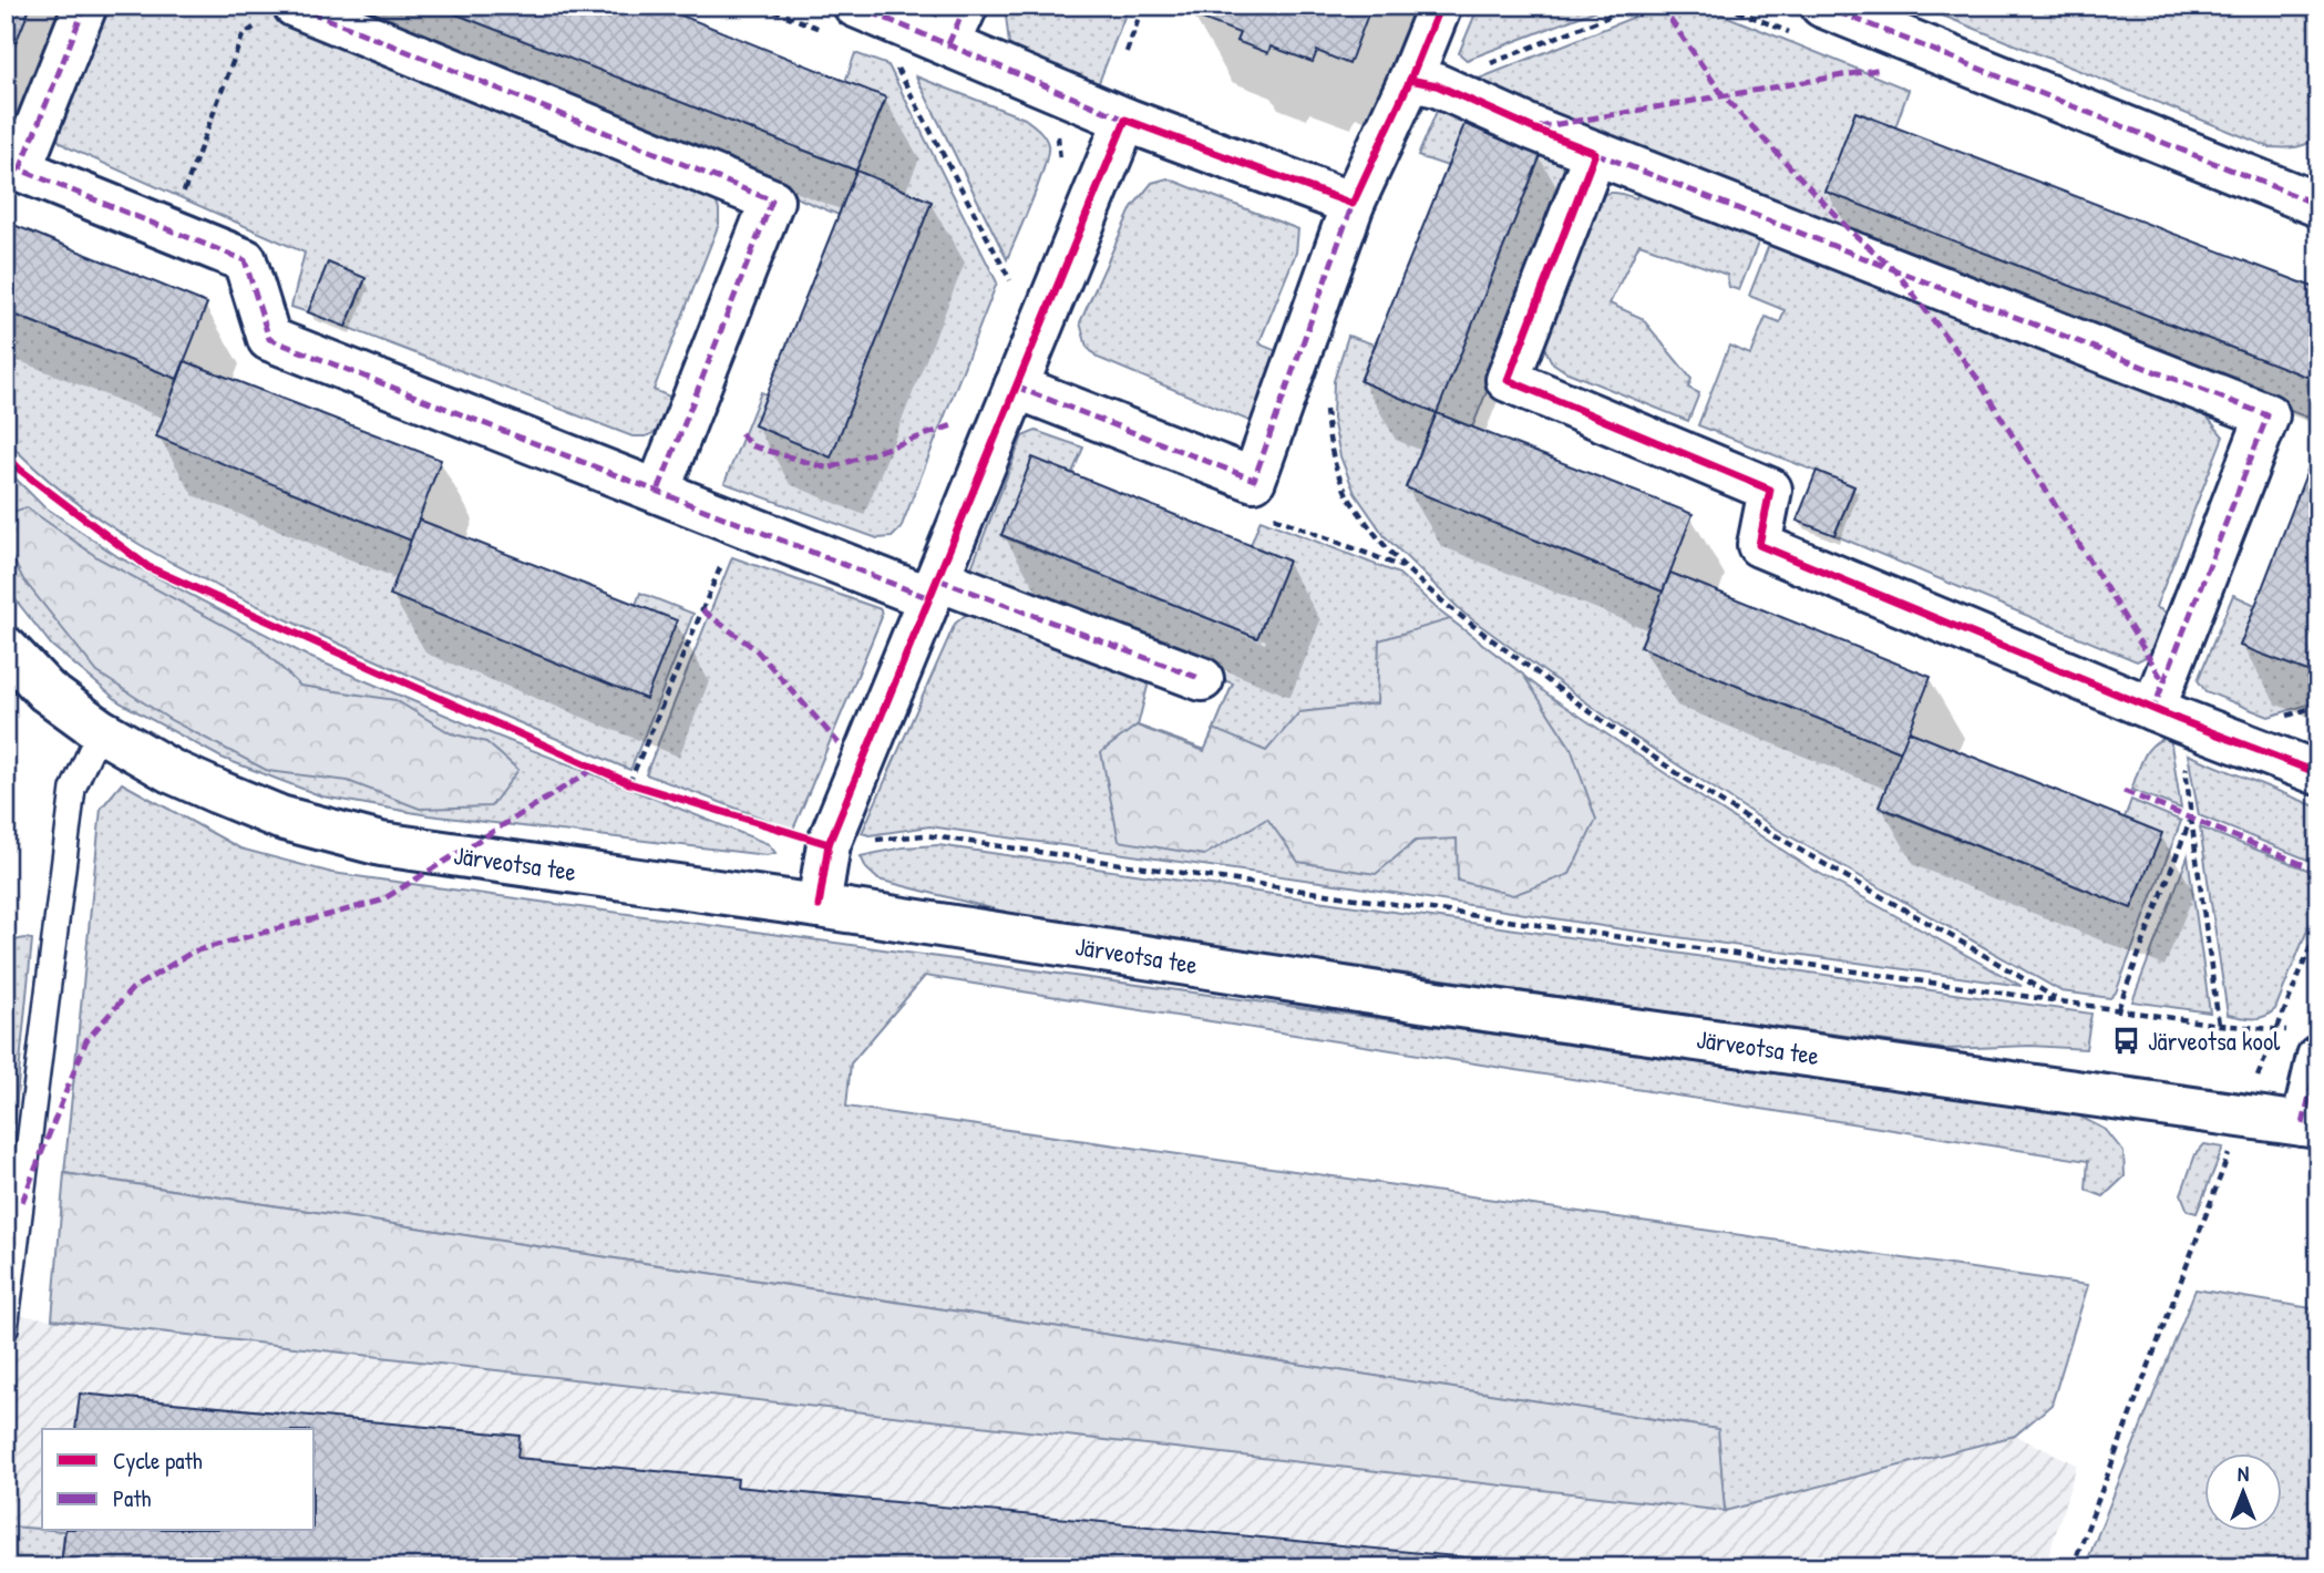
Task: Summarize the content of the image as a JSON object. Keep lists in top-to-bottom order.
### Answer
{
  "streets": {
    "street": ["Järveotsa tee"]
  },
  "places": {
    "bus stop": ["Järveotsa kool"]
  },
  "legend": ["Cycle path", "Path"],
  "north": "top"
}
